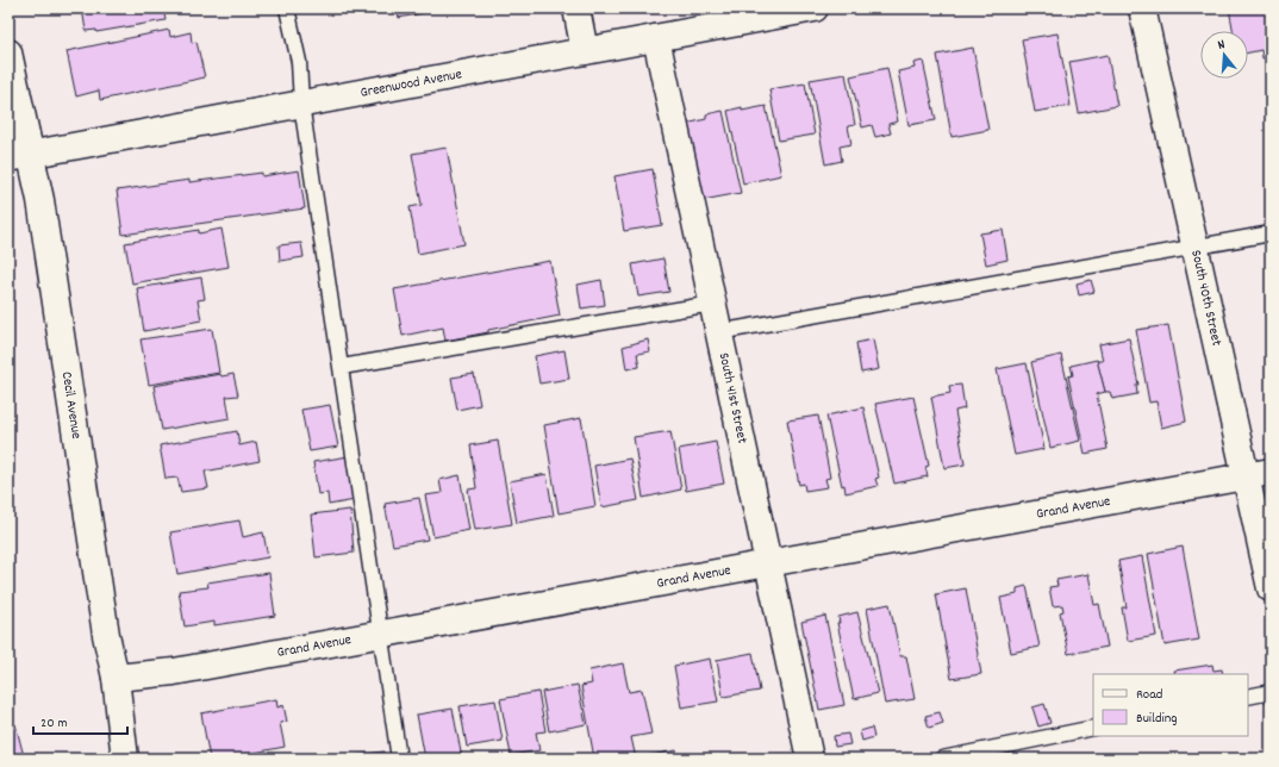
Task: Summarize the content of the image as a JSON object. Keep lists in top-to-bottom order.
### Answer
{
  "streets": {
    "street": [
      "Greenwood Avenue",
      "South 40th Street",
      "South 41st Street",
      "Cecil Avenue",
      "Grand Avenue"
    ]
  },
  "crossings": [
    ["Greenwood Avenue", "South 41st Street"],
    ["Greenwood Avenue", "Cecil Avenue"],
    ["South 40th Street", "Grand Avenue"],
    ["South 41st Street", "Grand Avenue"],
    ["Cecil Avenue", "Grand Avenue"]
  ],
  "legend": ["Road", "Building"],
  "scale_bar": "20 m",
  "north": "top"
}
